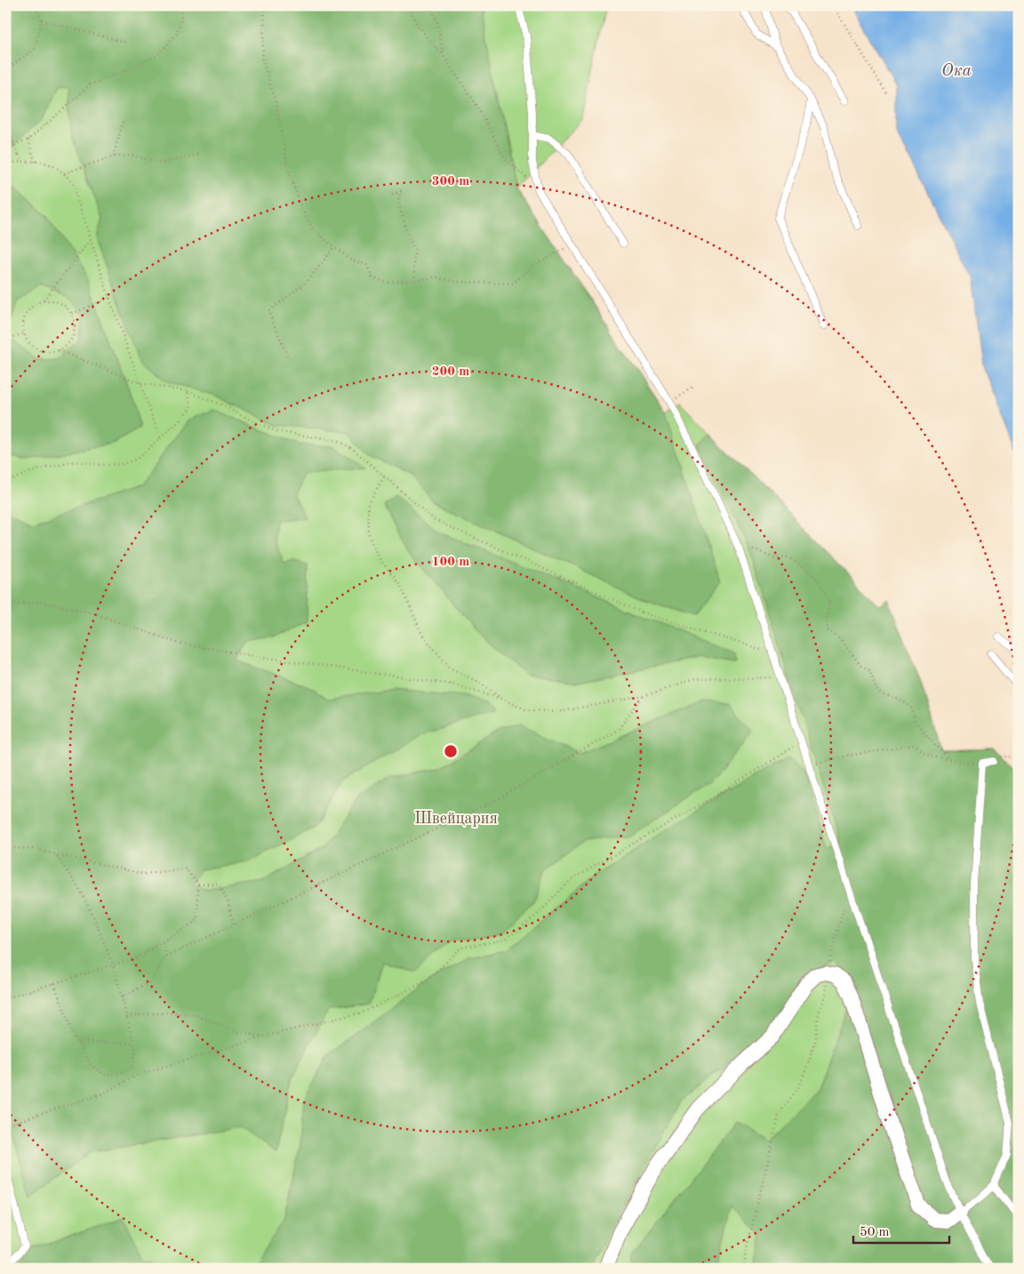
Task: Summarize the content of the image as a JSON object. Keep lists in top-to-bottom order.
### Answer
{
  "water": ["Ока"],
  "parks": ["Швейцария"],
  "scale_bar": "50 m",
  "rings": ["300 m", "200 m", "100 m"]
}
